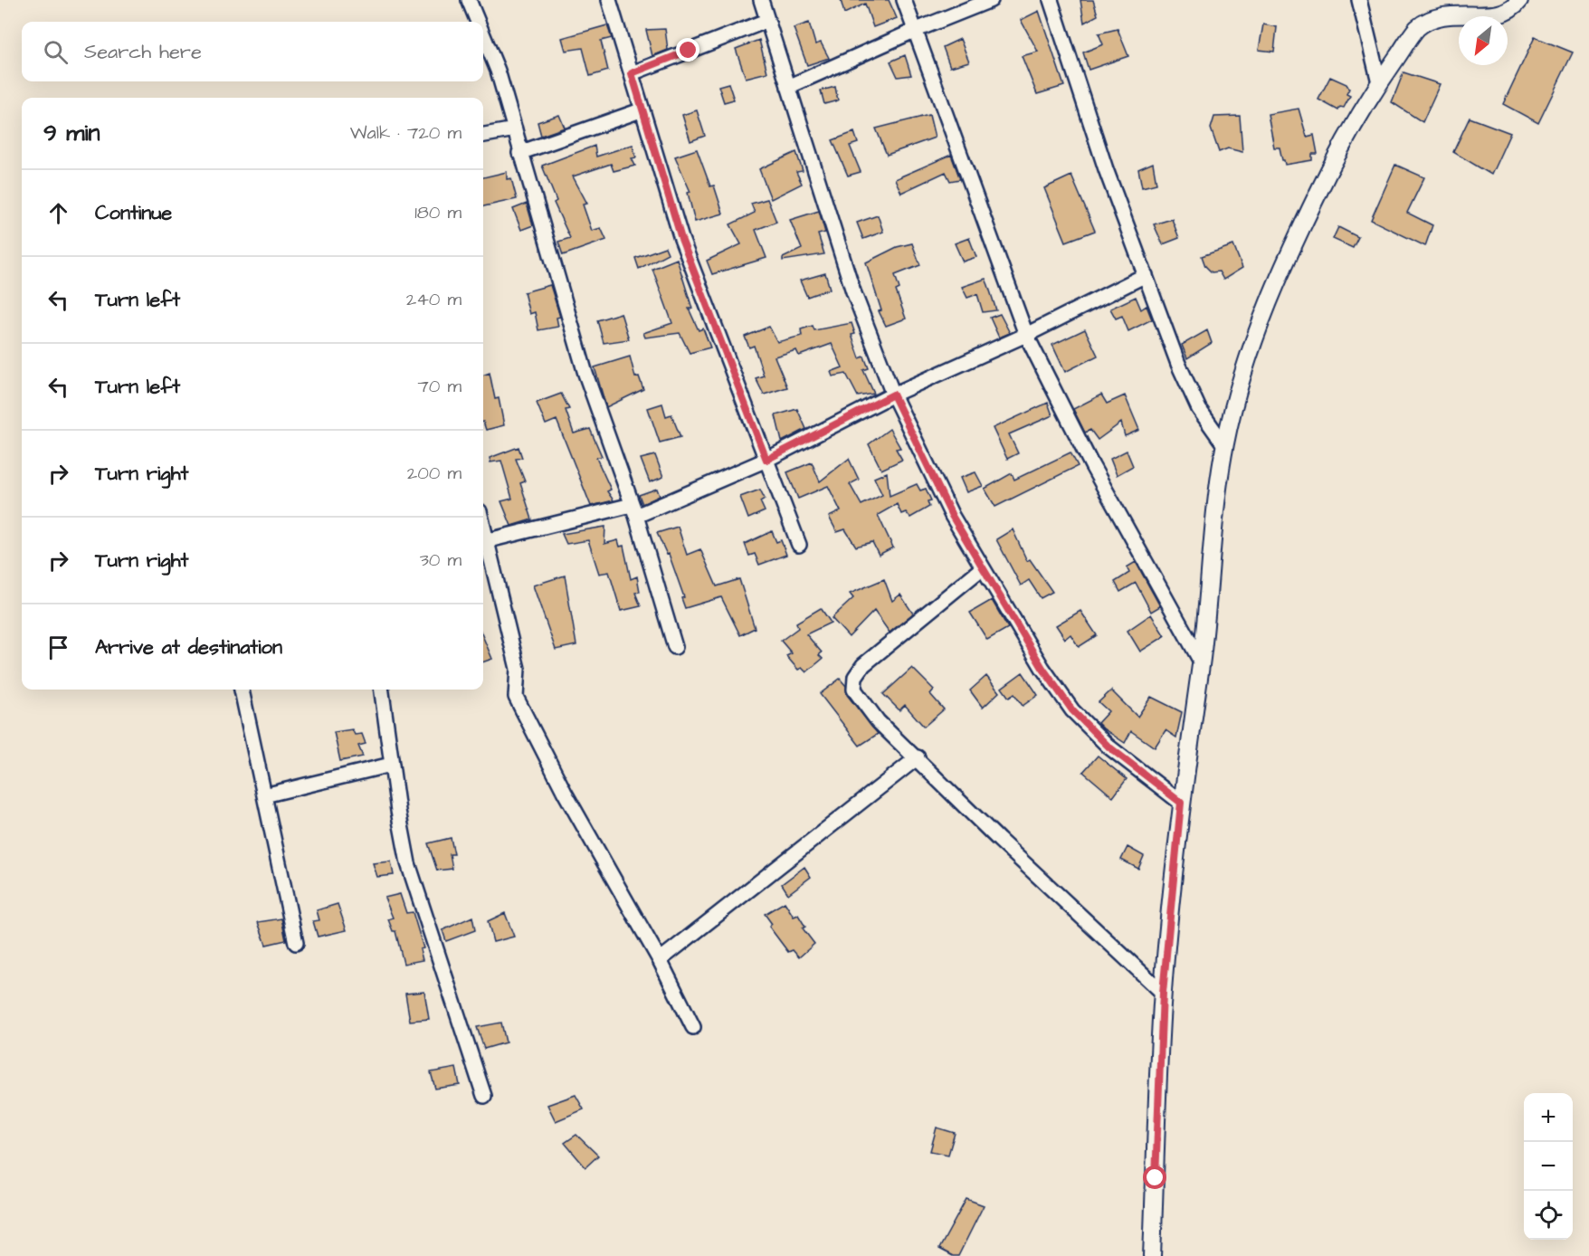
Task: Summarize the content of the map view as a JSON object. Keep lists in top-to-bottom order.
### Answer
{
  "north": "bottom left",
  "page": {
    "search": "Search here",
    "heading": ["9 min", "Walk · 720 m"],
    "list": [
      ["Continue", "180 m"],
      ["Turn left", "240 m"],
      ["Turn left", "70 m"],
      ["Turn right", "200 m"],
      ["Turn right", "30 m"],
      "Arrive at destination"
    ],
    "map_buttons": ["+", "−"]
  }
}
